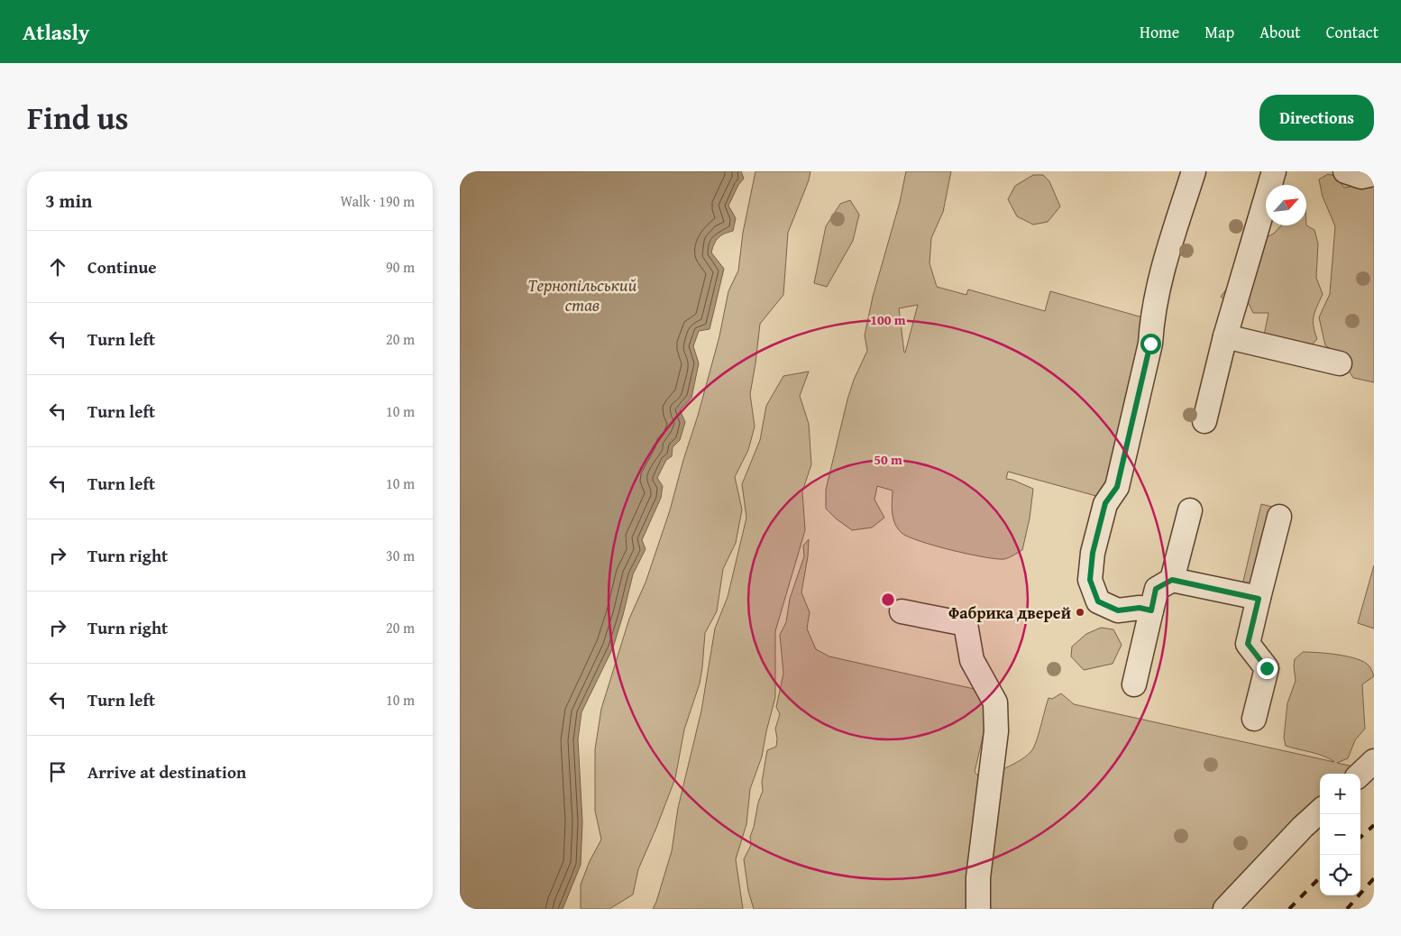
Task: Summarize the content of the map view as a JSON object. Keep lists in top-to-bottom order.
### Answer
{
  "water": ["Тернопільський став"],
  "places": ["Фабрика дверей"],
  "north": "top right",
  "page": {
    "header": "Atlasly",
    "nav": [
      "Home",
      "Map",
      "About",
      "Contact"
    ],
    "title": "Find us",
    "buttons": "Directions",
    "heading": ["3 min", "Walk · 190 m"],
    "list": [
      ["Continue", "90 m"],
      ["Turn left", "20 m"],
      ["Turn left", "10 m"],
      ["Turn left", "10 m"],
      ["Turn right", "30 m"],
      ["Turn right", "20 m"],
      ["Turn left", "10 m"],
      "Arrive at destination"
    ],
    "map_buttons": ["+", "−"]
  },
  "rings": ["100 m", "50 m"]
}
